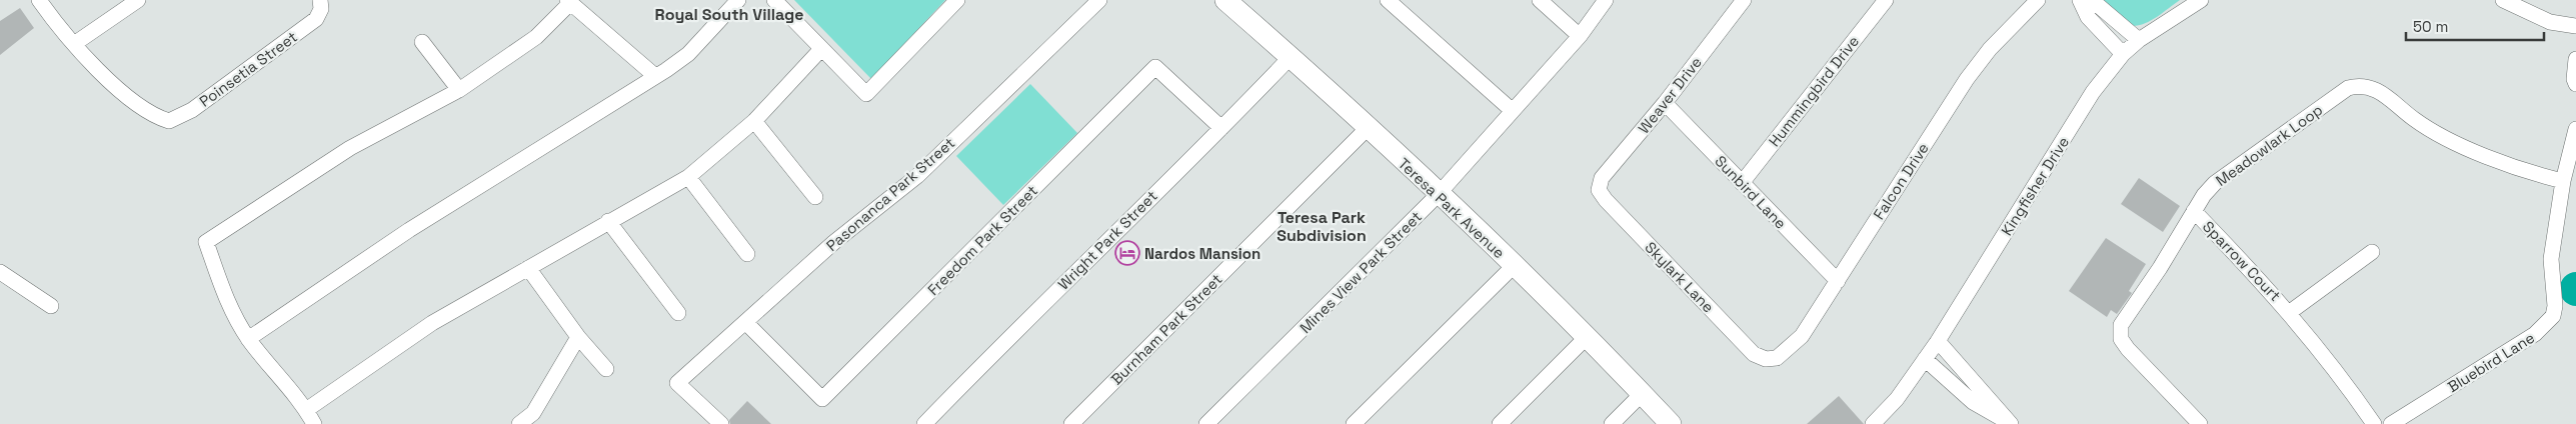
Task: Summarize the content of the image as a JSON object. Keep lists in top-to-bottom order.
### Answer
{
  "streets": {
    "street": [
      "Poinsetia Street",
      "Hummingbird Drive",
      "Weaver Drive",
      "Meadowlark Loop",
      "Falcon Drive",
      "Kingfisher Drive",
      "Sunbird Lane",
      "Pasonanca Park Street",
      "Teresa Park Avenue",
      "Freedom Park Street",
      "Wright Park Street",
      "Sparrow Court",
      "Mines View Park Street",
      "Skylark Lane",
      "Burnham Park Street",
      "Bluebird Lane"
    ]
  },
  "crossings": [
    ["Hummingbird Drive", "Sunbird Lane"],
    ["Weaver Drive", "Sunbird Lane"],
    ["Weaver Drive", "Skylark Lane"],
    ["Meadowlark Loop", "Sparrow Court"],
    ["Meadowlark Loop", "Bluebird Lane"],
    ["Falcon Drive", "Sunbird Lane"],
    ["Falcon Drive", "Skylark Lane"],
    ["Pasonanca Park Street", "Freedom Park Street"],
    ["Teresa Park Avenue", "Wright Park Street"],
    ["Teresa Park Avenue", "Mines View Park Street"],
    ["Teresa Park Avenue", "Burnham Park Street"],
    ["Freedom Park Street", "Wright Park Street"]
  ],
  "districts": ["Royal South Village", "Teresa Park Subdivision"],
  "places": {
    "hotel": ["Nardos Mansion"]
  },
  "scale_bar": "50 m"
}
